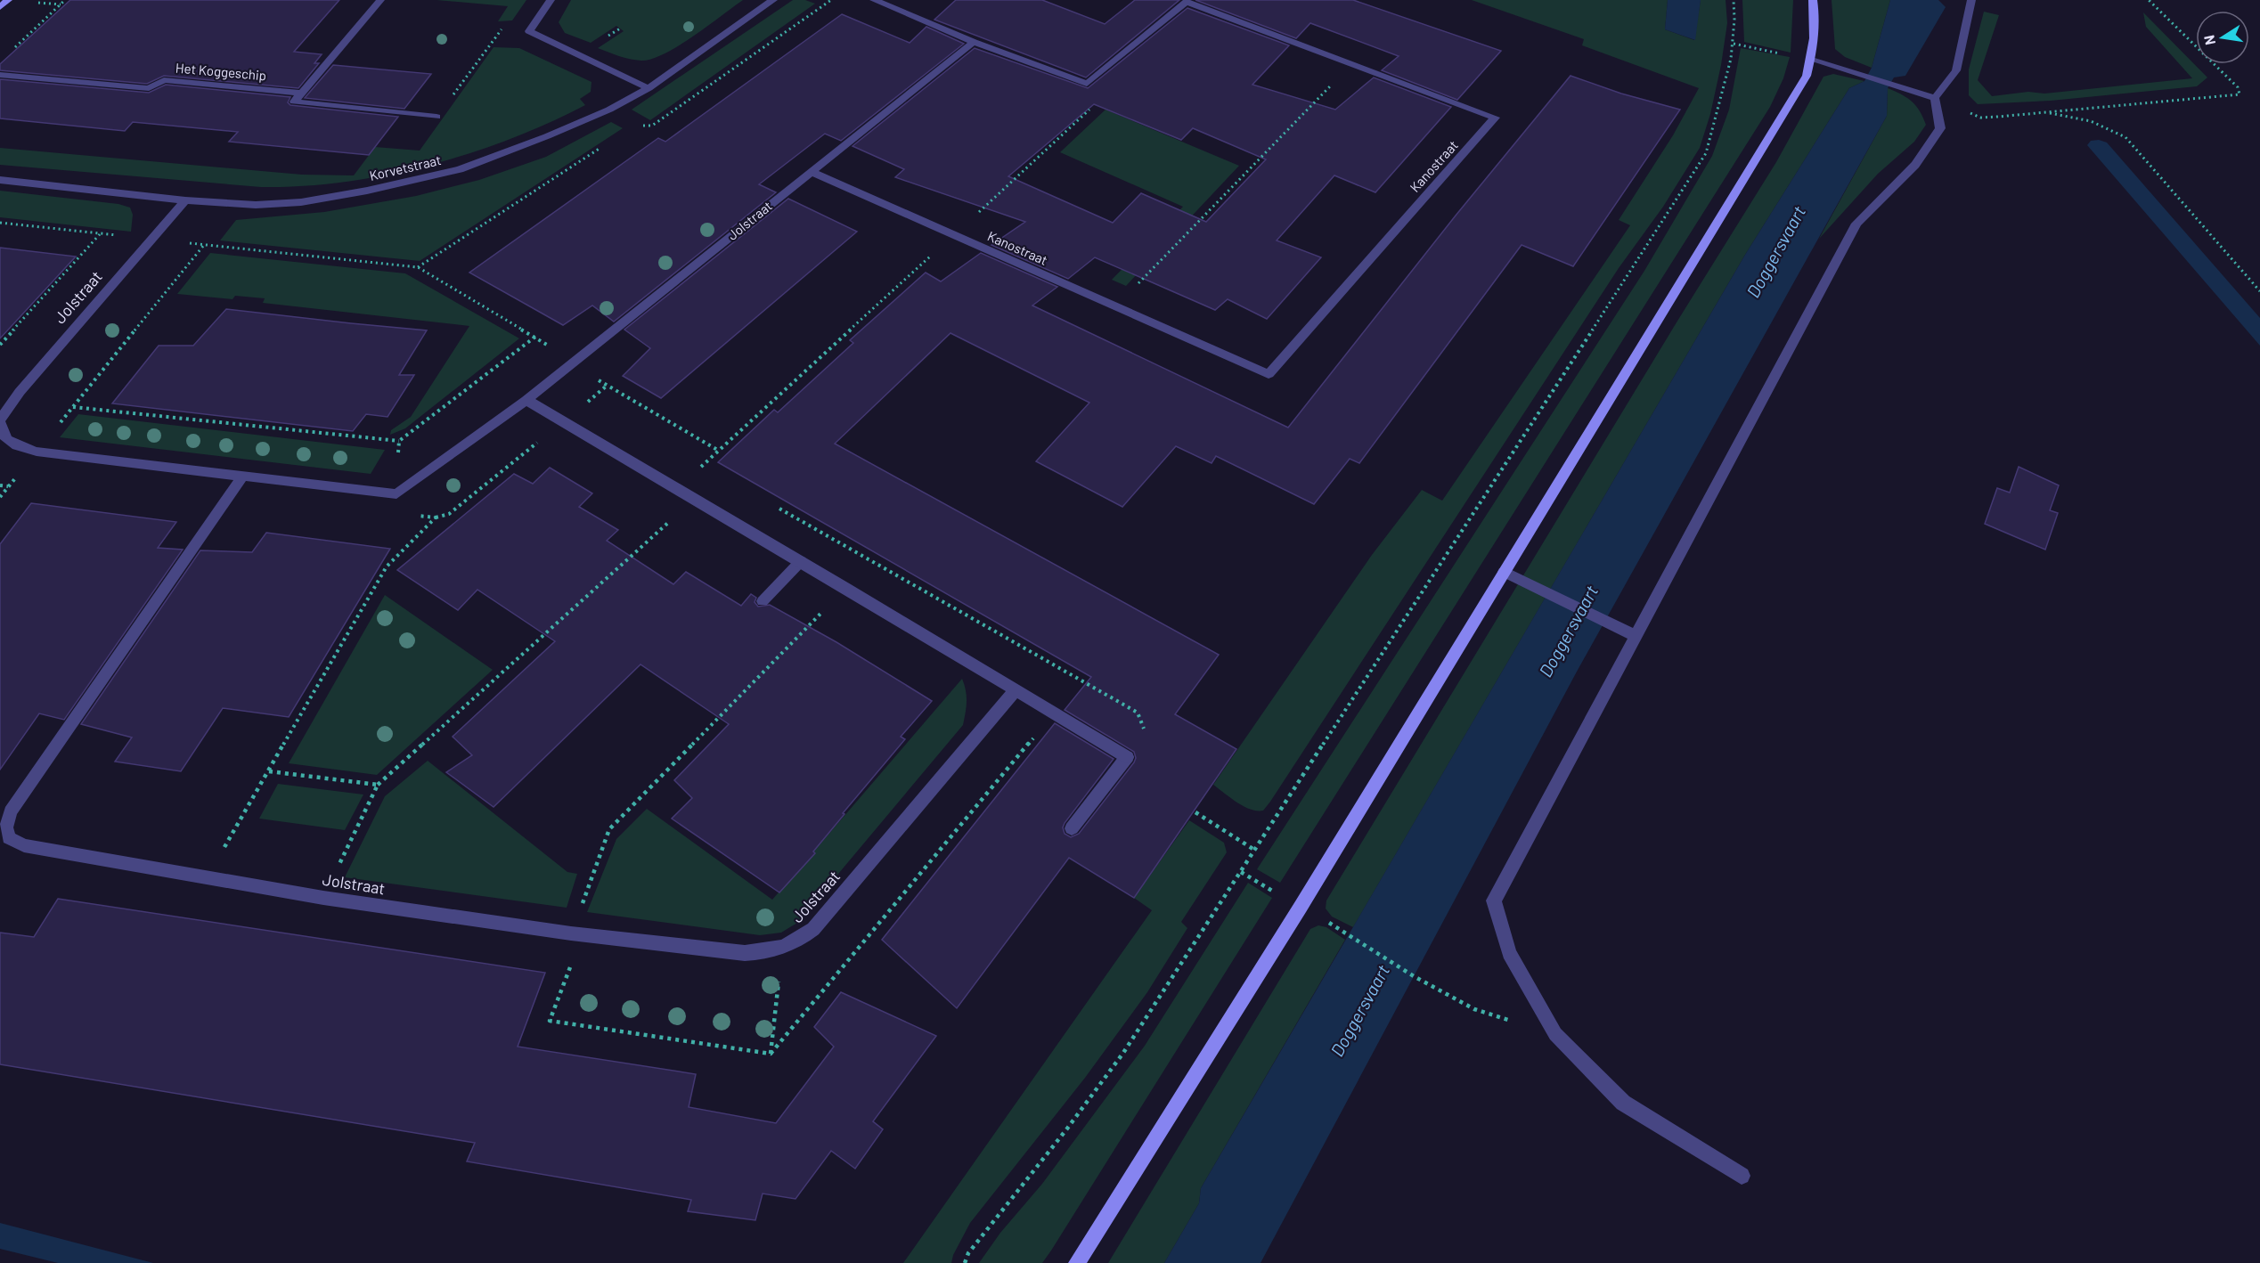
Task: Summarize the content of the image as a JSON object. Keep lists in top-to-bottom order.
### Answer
{
  "streets": {
    "street": [
      "Het Koggeschip",
      "Kanostraat",
      "Korvetstraat",
      "Jolstraat"
    ]
  },
  "crossings": [
    ["Kanostraat", "Jolstraat"],
    ["Korvetstraat", "Jolstraat"]
  ],
  "water": ["Doggersvaart"],
  "north": "left"
}
